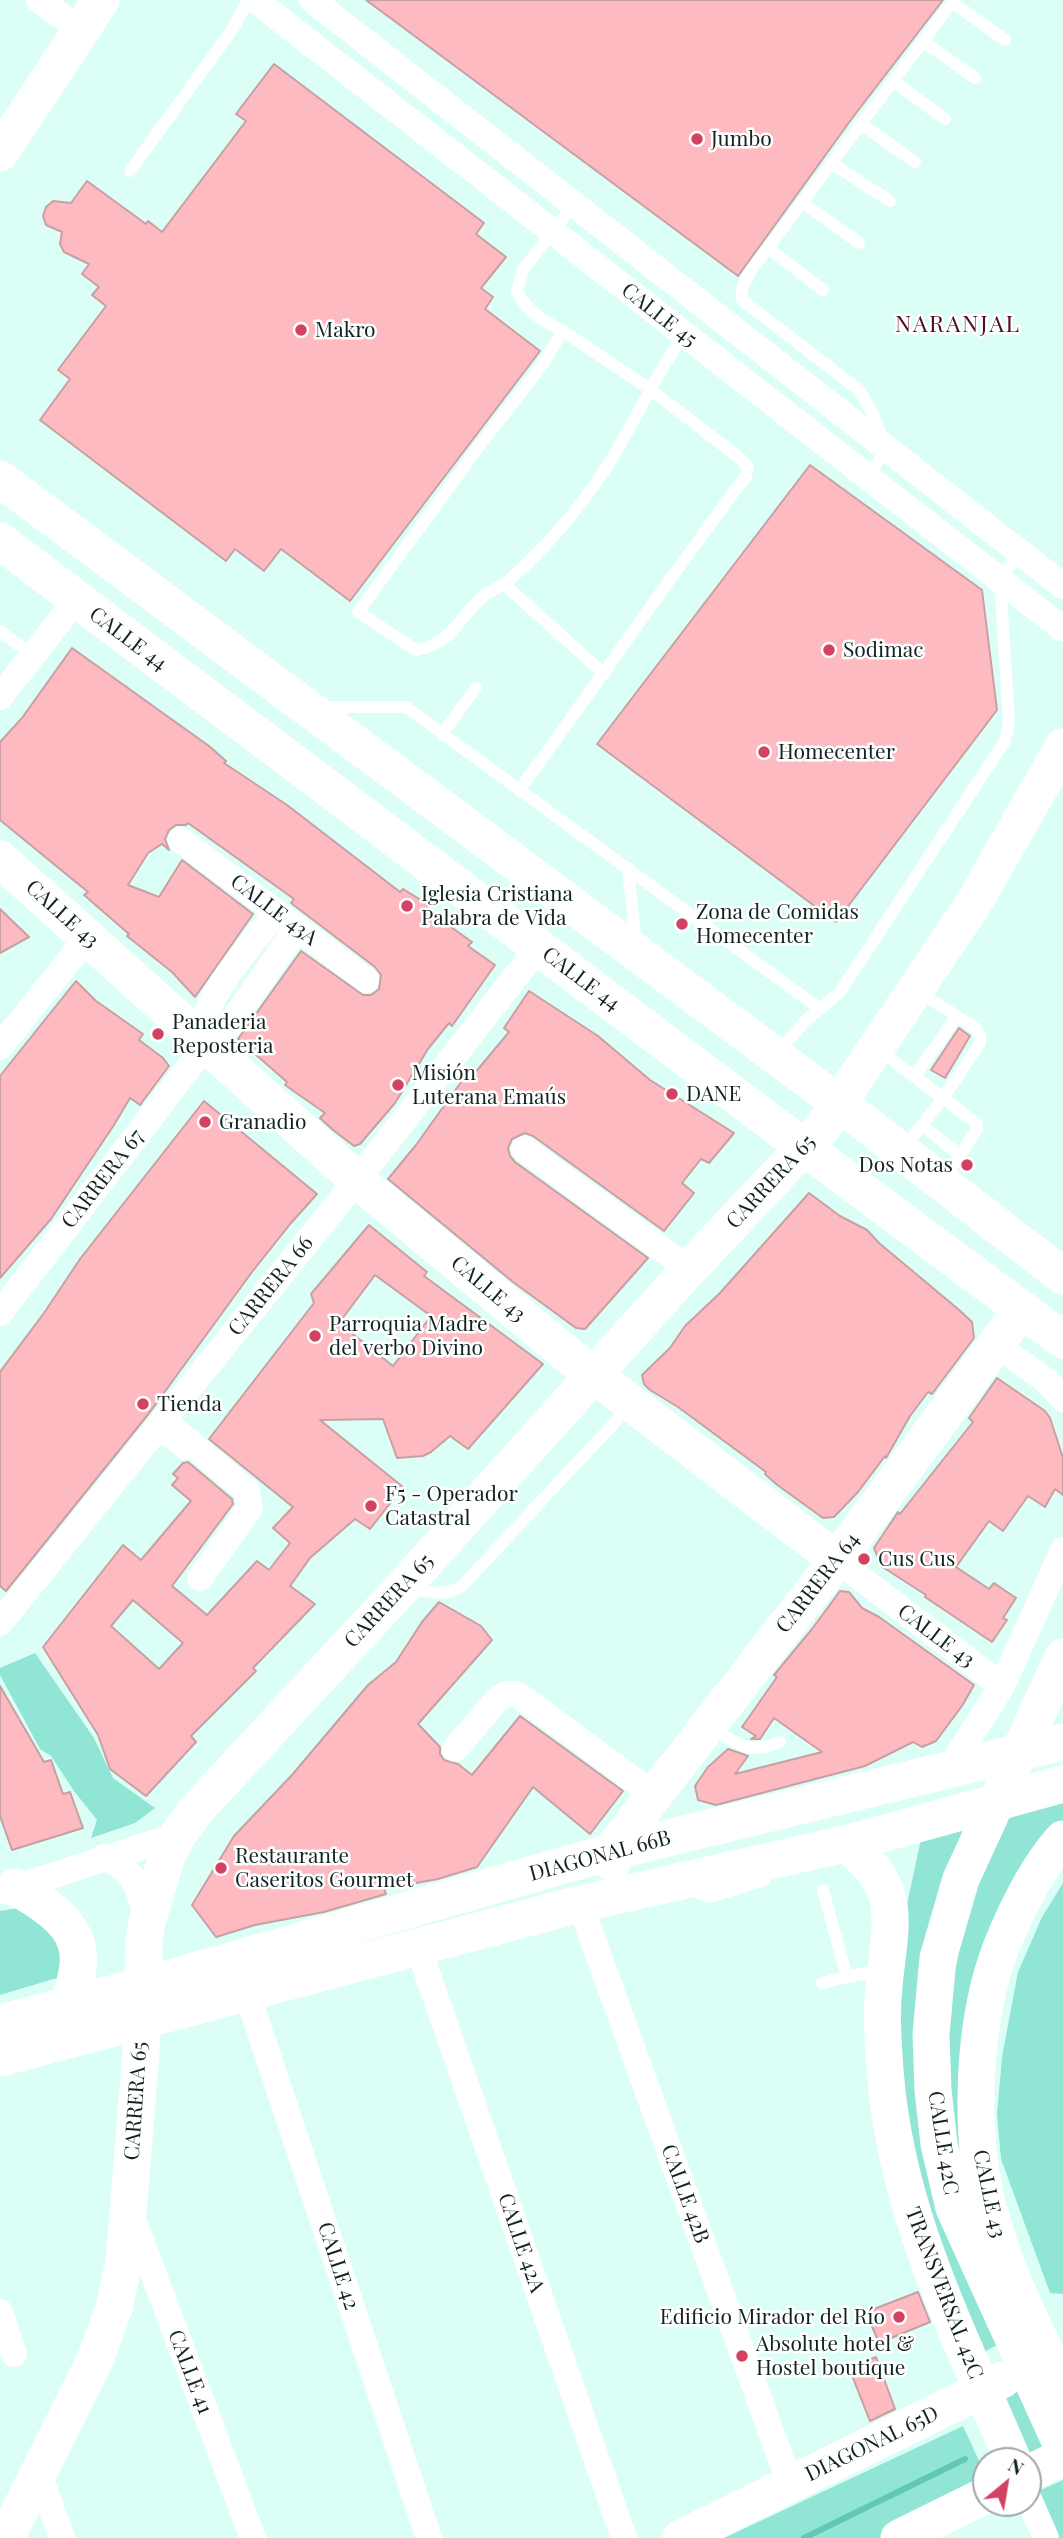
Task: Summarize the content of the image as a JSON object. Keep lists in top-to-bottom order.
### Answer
{
  "streets": {
    "main road": [
      "CALLE 44",
      "CALLE 43",
      "CARRERA 65",
      "CARRERA 64",
      "DIAGONAL 66B",
      "CALLE 42C",
      "TRANSVERSAL 42C",
      "DIAGONAL 65D"
    ],
    "street": [
      "CALLE 45",
      "CALLE 43A",
      "CARRERA 67",
      "CARRERA 66",
      "CALLE 42B",
      "CALLE 42A",
      "CALLE 42",
      "CALLE 41"
    ]
  },
  "crossings": [
    ["CALLE 44", "CARRERA 65"],
    ["CALLE 44", "CARRERA 66"],
    ["CALLE 44", "CARRERA 64"],
    ["CALLE 43", "CARRERA 67"],
    ["CALLE 43", "CARRERA 65"],
    ["CALLE 43", "CARRERA 66"],
    ["CALLE 43", "CARRERA 64"],
    ["CALLE 43", "CALLE 42C"],
    ["CALLE 43", "DIAGONAL 65D"],
    ["CARRERA 65", "DIAGONAL 66B"],
    ["CARRERA 65", "CALLE 41"],
    ["CARRERA 64", "DIAGONAL 66B"],
    ["DIAGONAL 66B", "CALLE 42C"],
    ["DIAGONAL 66B", "CALLE 42B"],
    ["DIAGONAL 66B", "CALLE 42A"],
    ["DIAGONAL 66B", "CALLE 42"],
    ["DIAGONAL 66B", "TRANSVERSAL 42C"],
    ["CALLE 42C", "DIAGONAL 65D"],
    ["CALLE 42B", "DIAGONAL 65D"],
    ["TRANSVERSAL 42C", "DIAGONAL 65D"]
  ],
  "districts": ["NARANJAL"],
  "places": [
    "Jumbo",
    "Makro",
    "Sodimac",
    "Homecenter",
    "Iglesia Cristiana Palabra de Vida",
    "Zona de Comidas Homecenter",
    "Panaderia Reposteria",
    "Misión Luterana Emaús",
    "DANE",
    "Granadio",
    "Dos Notas",
    "Parroquia Madre del verbo Divino",
    "Tienda",
    "F5 - Operador Catastral",
    "Cus Cus",
    "Restaurante Caseritos Gourmet",
    "Edificio Mirador del Río",
    "Absolute hotel & Hostel boutique"
  ],
  "north": "top right"
}
